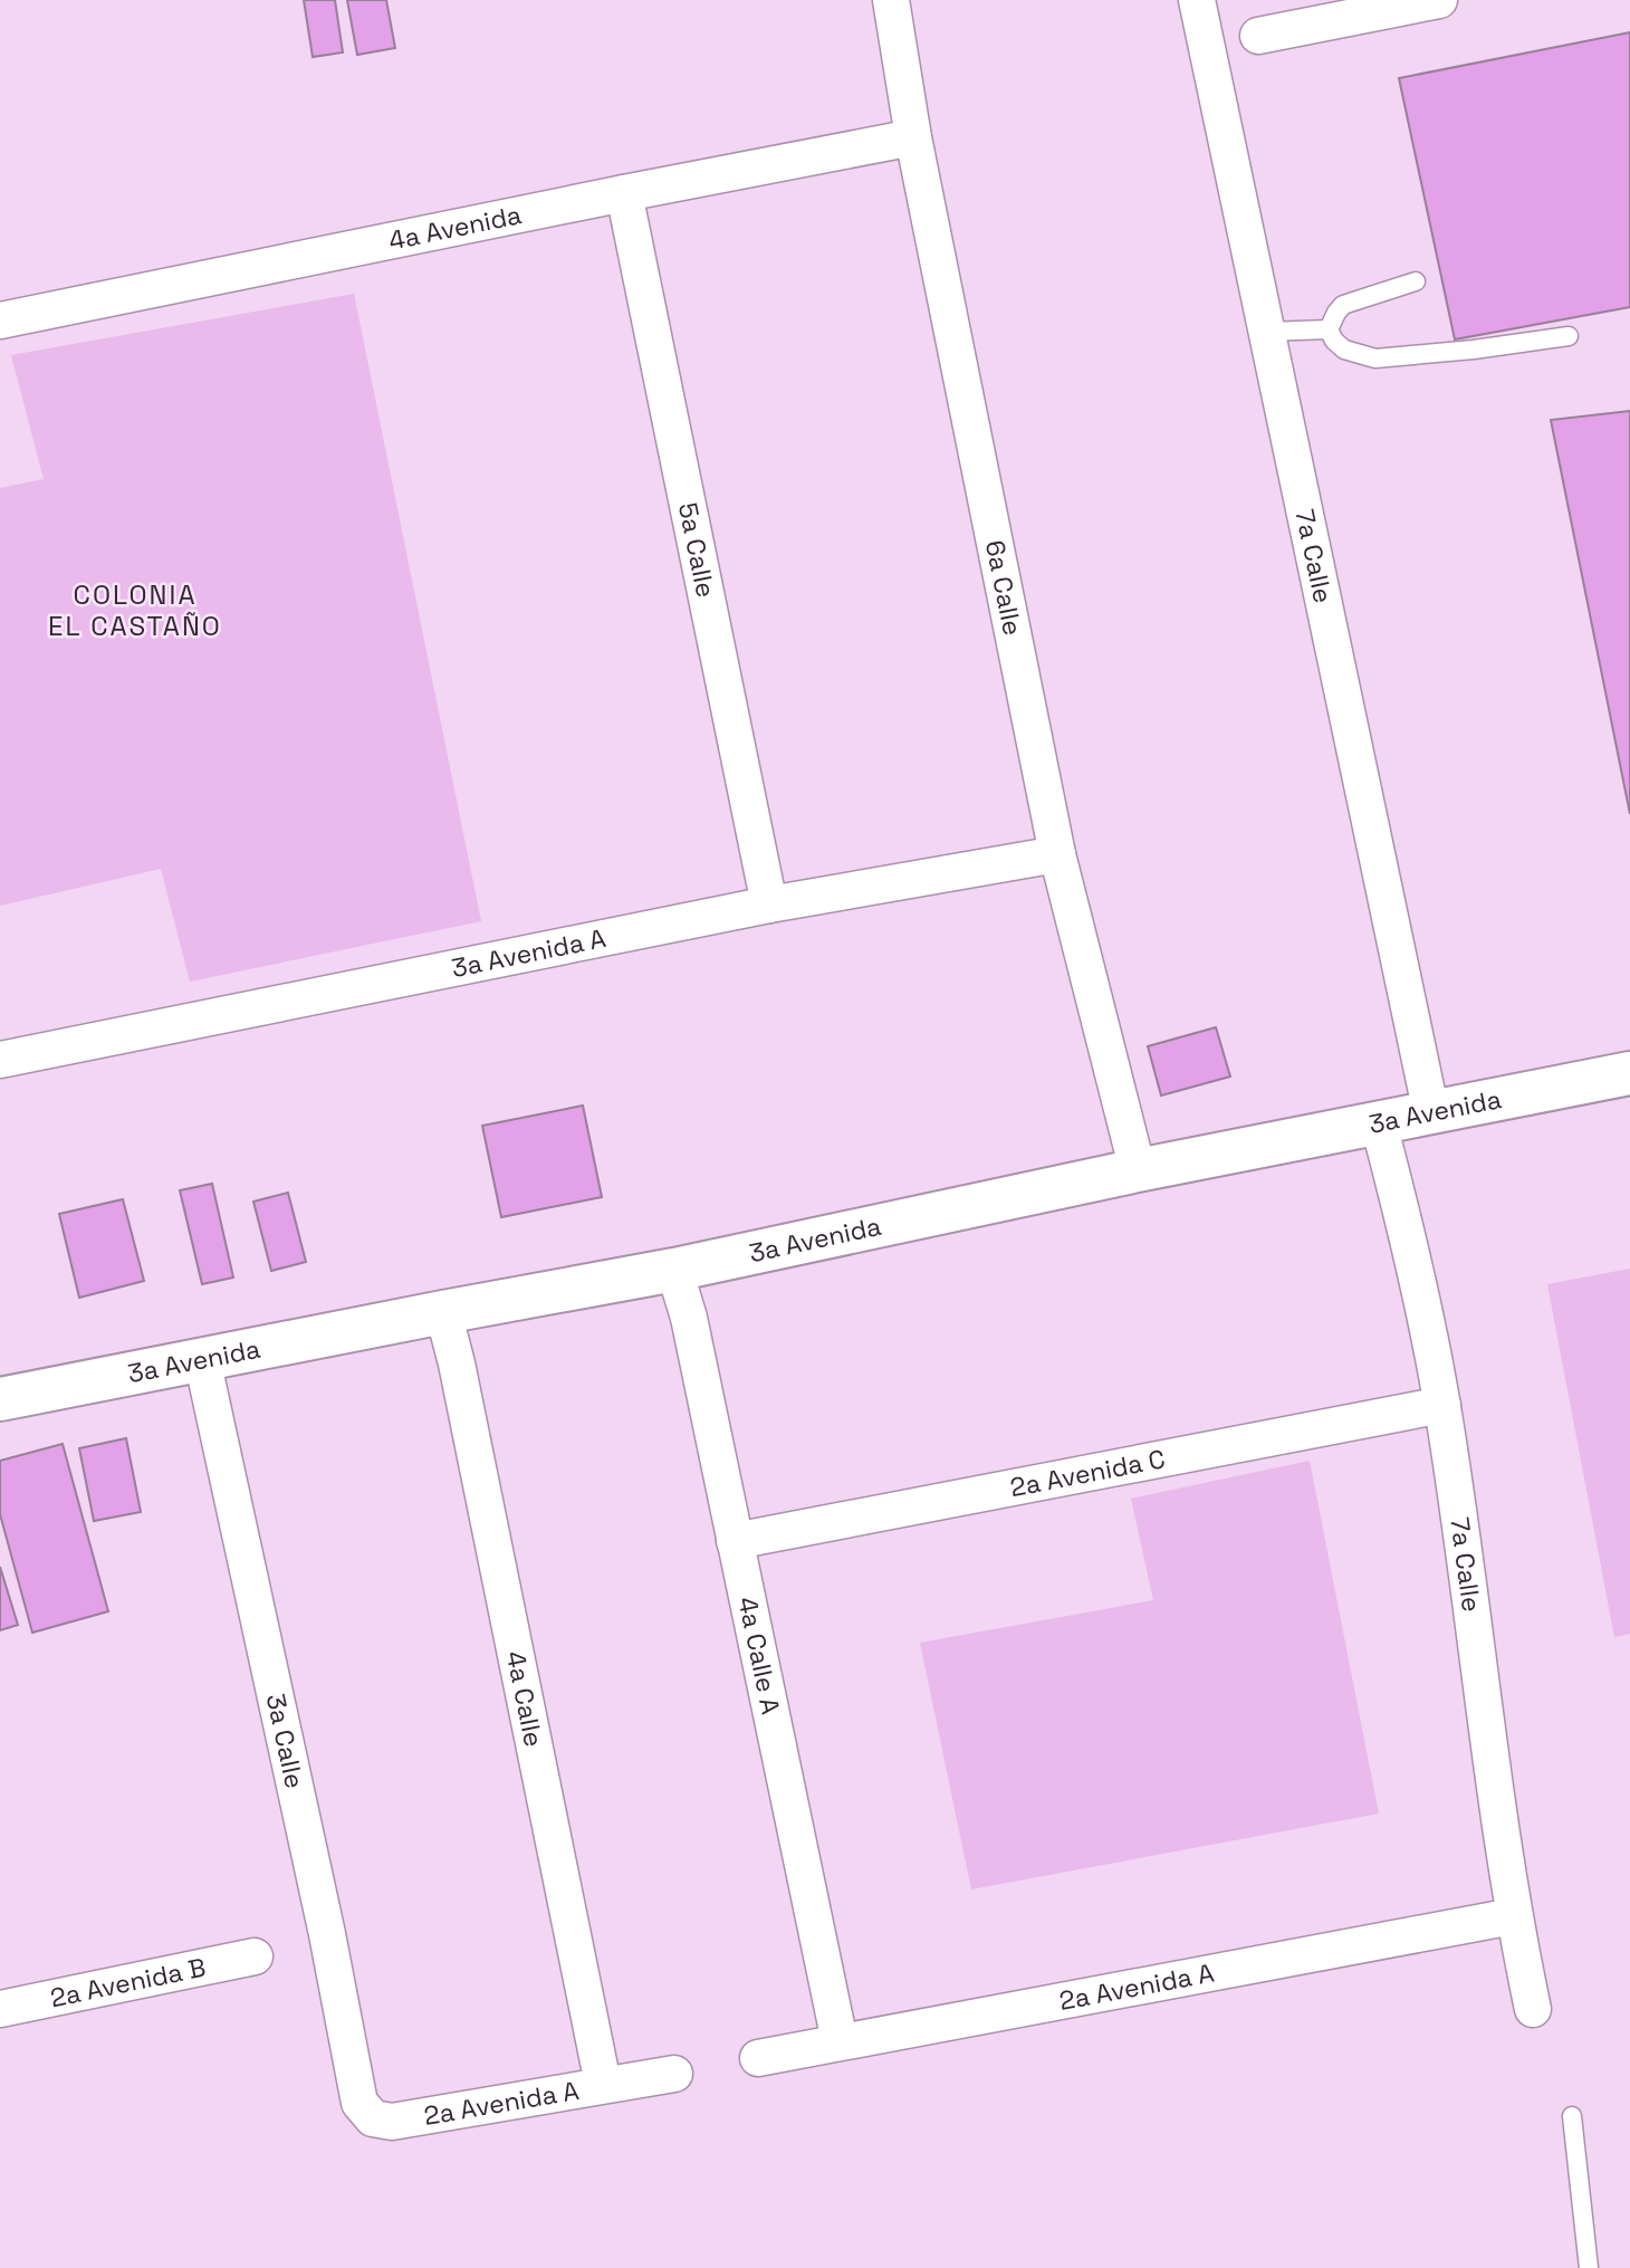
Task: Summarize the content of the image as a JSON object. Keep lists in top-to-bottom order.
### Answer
{
  "streets": {
    "main road": ["3a Avenida"],
    "street": [
      "4a Avenida",
      "5a Calle",
      "7a Calle",
      "6a Calle",
      "3a Avenida A",
      "2a Avenida C",
      "4a Calle A",
      "4a Calle",
      "3a Calle",
      "2a Avenida B",
      "2a Avenida A"
    ]
  },
  "crossings": [
    ["4a Avenida", "5a Calle"],
    ["4a Avenida", "6a Calle"],
    ["5a Calle", "3a Avenida A"],
    ["7a Calle", "3a Avenida"],
    ["7a Calle", "2a Avenida C"],
    ["7a Calle", "2a Avenida A"],
    ["6a Calle", "3a Avenida A"],
    ["6a Calle", "3a Avenida"],
    ["3a Avenida", "4a Calle A"],
    ["3a Avenida", "4a Calle"],
    ["3a Avenida", "3a Calle"],
    ["2a Avenida C", "4a Calle A"],
    ["4a Calle A", "2a Avenida A"],
    ["4a Calle", "2a Avenida A"],
    ["3a Calle", "2a Avenida A"]
  ],
  "districts": ["COLONIA EL CASTAÑO"]
}
